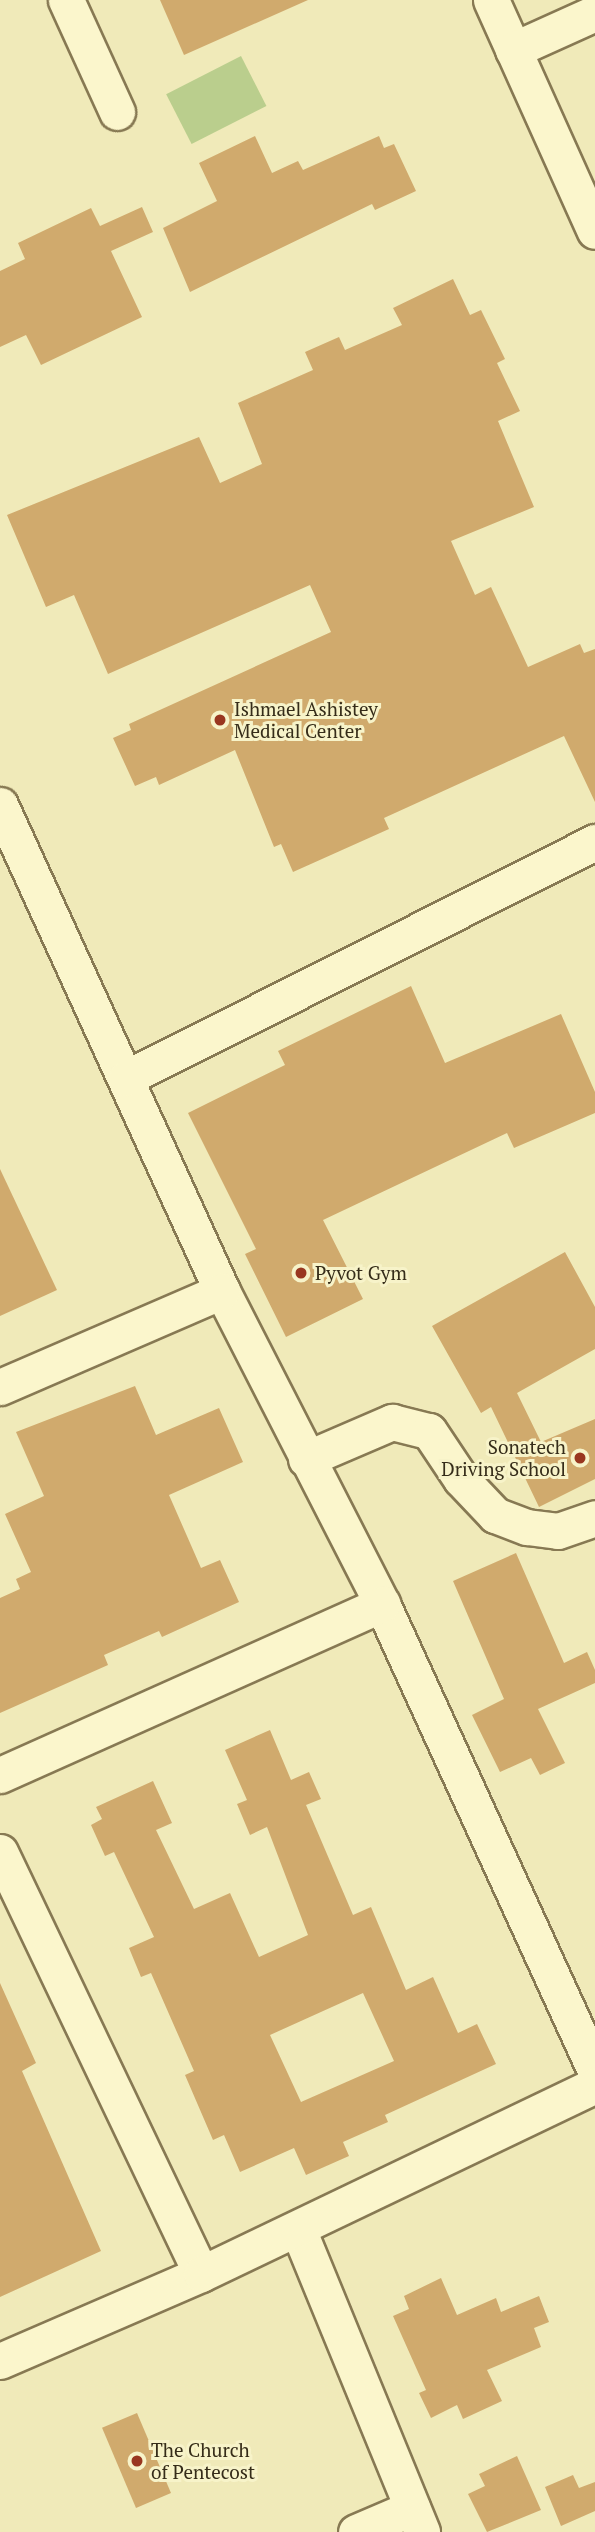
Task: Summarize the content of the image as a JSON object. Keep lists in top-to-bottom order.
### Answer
{
  "places": [
    "Ishmael Ashistey Medical Center",
    "Pyvot Gym",
    "Sonatech Driving School",
    "The Church of Pentecost"
  ]
}
